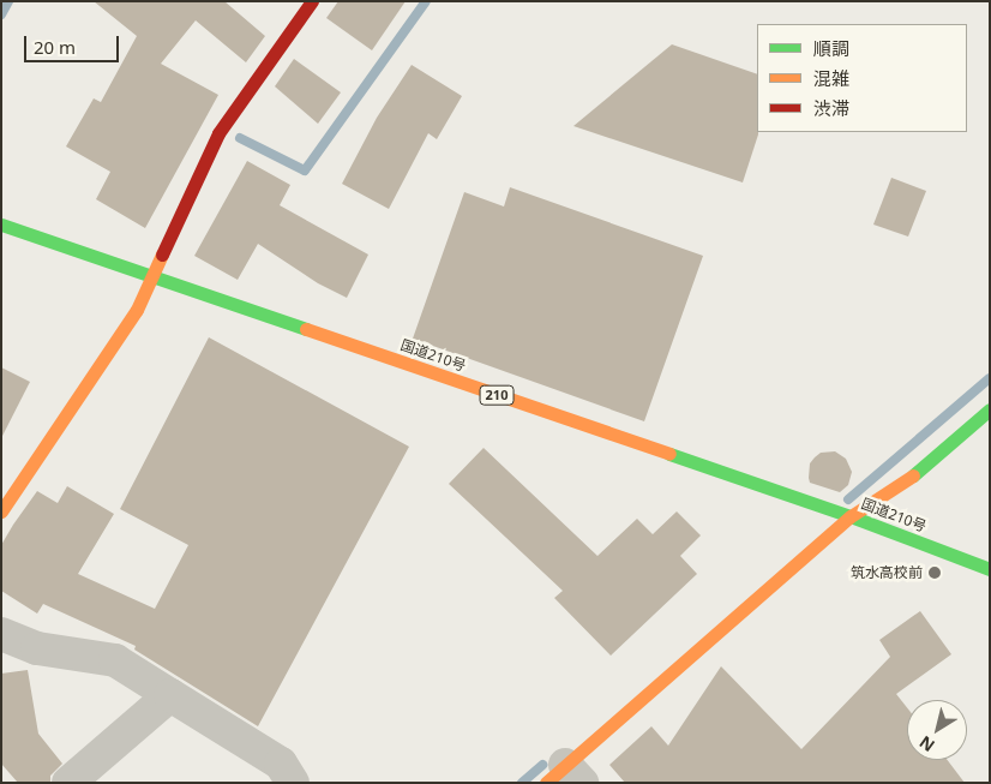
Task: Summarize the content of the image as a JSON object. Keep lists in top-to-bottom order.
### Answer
{
  "streets": {
    "main road": ["国道210号", "210"]
  },
  "places": ["筑水高校前"],
  "legend": ["順調", "混雑", "渋滞"],
  "scale_bar": "20 m",
  "north": "bottom left"
}
